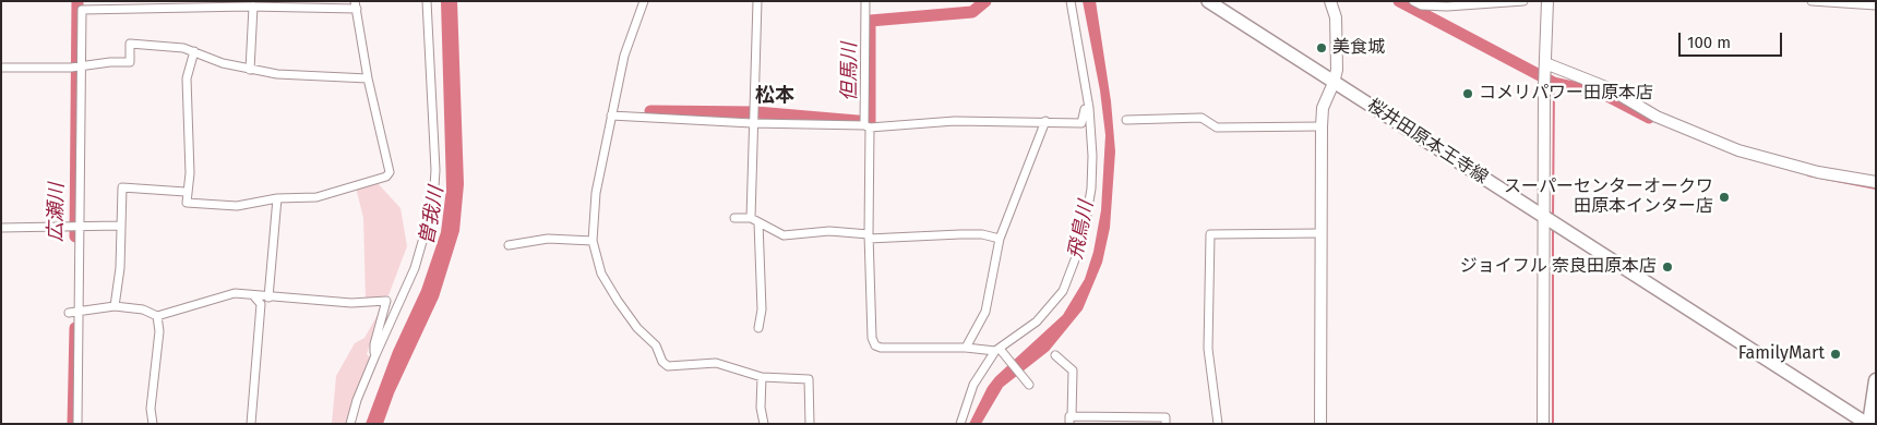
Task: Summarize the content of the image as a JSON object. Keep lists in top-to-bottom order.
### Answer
{
  "streets": {
    "main road": ["桜井田原本王寺線"]
  },
  "districts": ["松本"],
  "water": [
    "但馬川",
    "広瀬川",
    "曽我川",
    "飛鳥川"
  ],
  "places": [
    "美食城",
    "コメリパワー田原本店",
    "スーパーセンターオークワ 田原本インター店",
    "ジョイフル 奈良田原本店",
    "FamilyMart"
  ],
  "scale_bar": "100 m"
}
